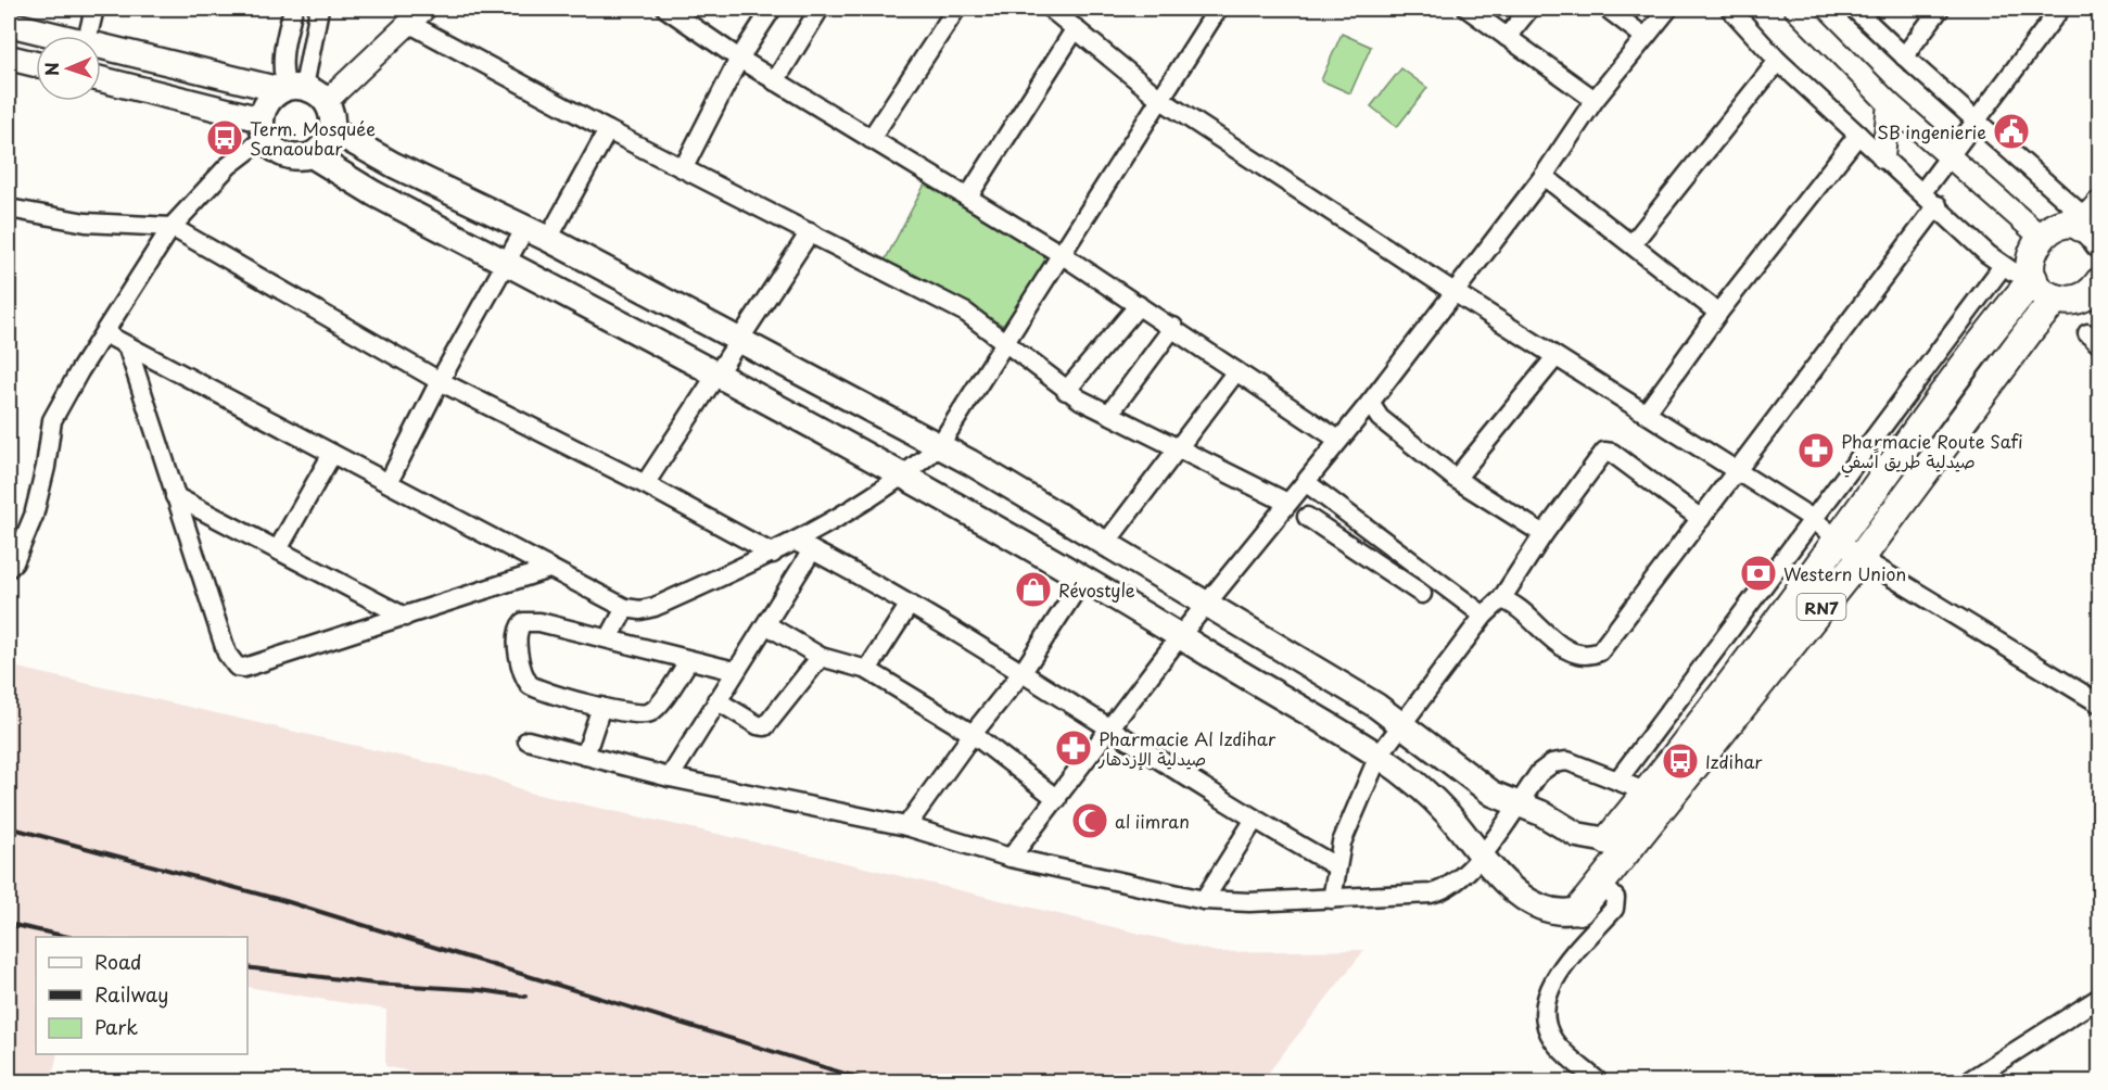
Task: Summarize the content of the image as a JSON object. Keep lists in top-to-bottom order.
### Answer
{
  "streets": {
    "main road": ["RN7"]
  },
  "places": {
    "public building": ["SB ingenierie"],
    "bus stop": ["Term. Mosquée Sanaoubar", "Izdihar"],
    "pharmacy": ["Pharmacie Route Safi صيدلية طريق اًسفي", "Pharmacie Al Izdihar صيدلية الإزدهار"],
    "bank": ["Western Union"],
    "shop": ["Révostyle"],
    "mosque": ["al iimran"]
  },
  "legend": ["Road", "Railway", "Park"],
  "north": "left"
}
